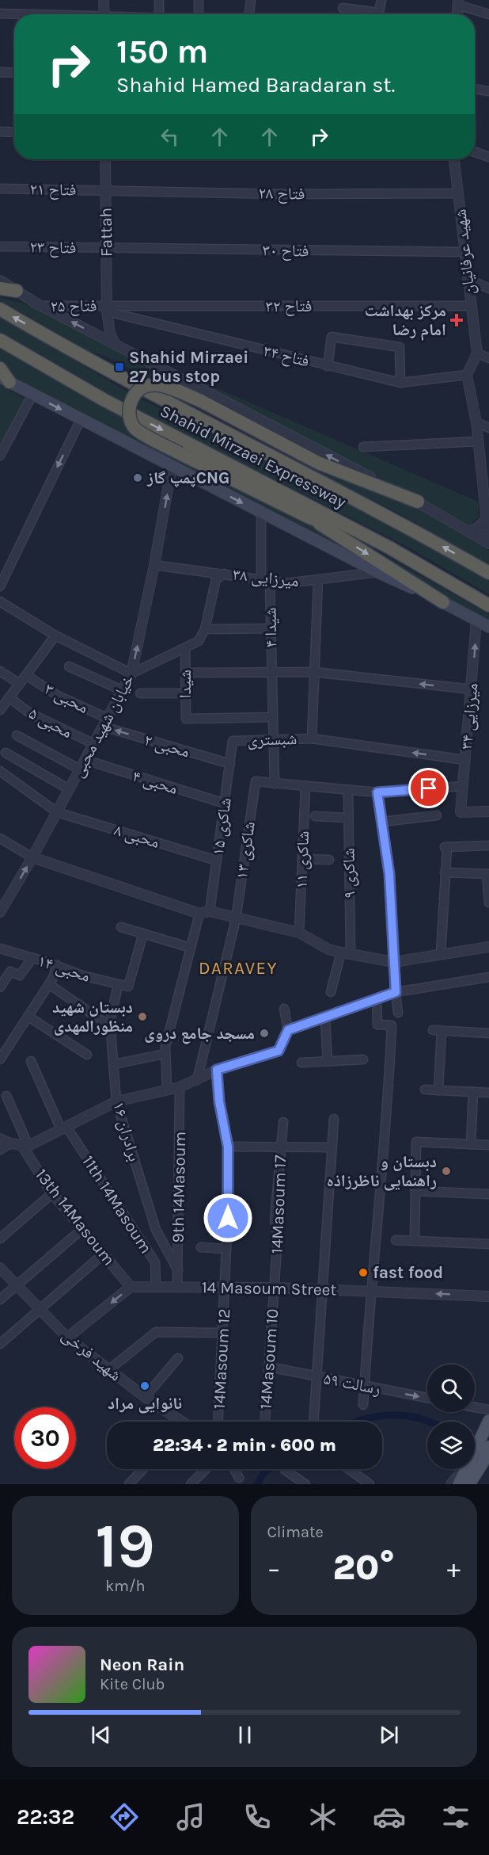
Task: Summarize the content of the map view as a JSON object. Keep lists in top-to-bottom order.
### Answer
{
  "streets": {
    "highway": ["Shahid Mirzaei Expressway"],
    "street": [
      "فتاح ۲۱",
      "فتاح ۲۸",
      "Fattah",
      "فتاح ۲۳",
      "فتاح ۳۰",
      "شهید عرفانیان",
      "فتاح ۲۵",
      "فتاح ۳۲",
      "فتاح ۳۴",
      "میرزایی ۳۸",
      "شیدا ۴",
      "شیدا",
      "محبی ۳",
      "میرزایی ۳۴",
      "محبی ۵",
      "خیابان شهید محبی",
      "شبستری",
      "محبی ۲",
      "محبی ۴",
      "شاکری ۱۵",
      "محبی ۸",
      "شاکری ۱۳",
      "شاکری ۱۱",
      "شاکری ۹",
      "محبی ۱۴",
      "برادران ۱۶",
      "9th 14Masoum",
      "11th 14Masoum",
      "14Masoum 17",
      "13th 14Masoum",
      "14 Masoum Street",
      "شهید فرخی",
      "14Masoum 12",
      "14Masoum 10",
      "رسالت ۵۹"
    ]
  },
  "crossings": [
    ["فتاح ۲۱", "فتاح ۲۸"],
    ["فتاح ۲۱", "Fattah"],
    ["فتاح ۲۸", "Fattah"],
    ["فتاح ۲۸", "شهید عرفانیان"],
    ["Fattah", "فتاح ۲۳"],
    ["Fattah", "فتاح ۳۰"],
    ["Fattah", "فتاح ۲۵"],
    ["Fattah", "فتاح ۳۲"],
    ["Fattah", "فتاح ۳۴"],
    ["فتاح ۲۳", "فتاح ۳۰"],
    ["فتاح ۳۰", "شهید عرفانیان"],
    ["شهید عرفانیان", "فتاح ۳۲"],
    ["فتاح ۲۵", "فتاح ۳۲"],
    ["فتاح ۲۵", "فتاح ۳۴"],
    ["فتاح ۳۲", "فتاح ۳۴"],
    ["میرزایی ۳۸", "شیدا ۴"],
    ["میرزایی ۳۸", "خیابان شهید محبی"],
    ["شیدا ۴", "شیدا"],
    ["شیدا ۴", "شبستری"],
    ["شیدا ۴", "شاکری ۱۳"],
    ["محبی ۳", "خیابان شهید محبی"],
    ["محبی ۳", "محبی ۲"],
    ["میرزایی ۳۴", "شبستری"],
    ["محبی ۵", "خیابان شهید محبی"],
    ["خیابان شهید محبی", "محبی ۲"],
    ["خیابان شهید محبی", "محبی ۴"],
    ["خیابان شهید محبی", "محبی ۸"],
    ["شبستری", "شاکری ۱۵"],
    ["محبی ۲", "شاکری ۱۵"],
    ["محبی ۴", "شاکری ۱۵"],
    ["شاکری ۱۵", "محبی ۸"],
    ["محبی ۱۴", "برادران ۱۶"],
    ["برادران ۱۶", "9th 14Masoum"],
    ["9th 14Masoum", "14 Masoum Street"],
    ["11th 14Masoum", "14 Masoum Street"],
    ["14Masoum 17", "14 Masoum Street"],
    ["14Masoum 17", "14Masoum 10"],
    ["13th 14Masoum", "14 Masoum Street"],
    ["14 Masoum Street", "14Masoum 12"],
    ["14 Masoum Street", "14Masoum 10"],
    ["14Masoum 10", "رسالت ۵۹"]
  ],
  "one_way": ["خیابان شهید محبی", "رسالت ۵۹"],
  "districts": ["DARAVEY"],
  "places": {
    "health": ["مرکز بهداشت امام رضا"],
    "transit": ["Shahid Mirzaei 27 bus stop"],
    "other": [
      "پمپ گازCNG",
      "دبستان شهید منظورالمهدی",
      "مسجد جامع دروی",
      "دبستان و راهنمایی ناظرزاذه",
      "fast food",
      "نانوایی مراد"
    ]
  },
  "page": {
    "turn": ["150 m", "Shahid Hamed Baradaran st."],
    "limit": "30",
    "trip": "22:34 · 2 min · 600 m",
    "tile": [
      ["19", "km/h"],
      "Climate"
    ],
    "heat": ["−", "20°", "+"],
    "song": ["Neon Rain", "Kite Club"],
    "tabs": "22:32"
  }
}
